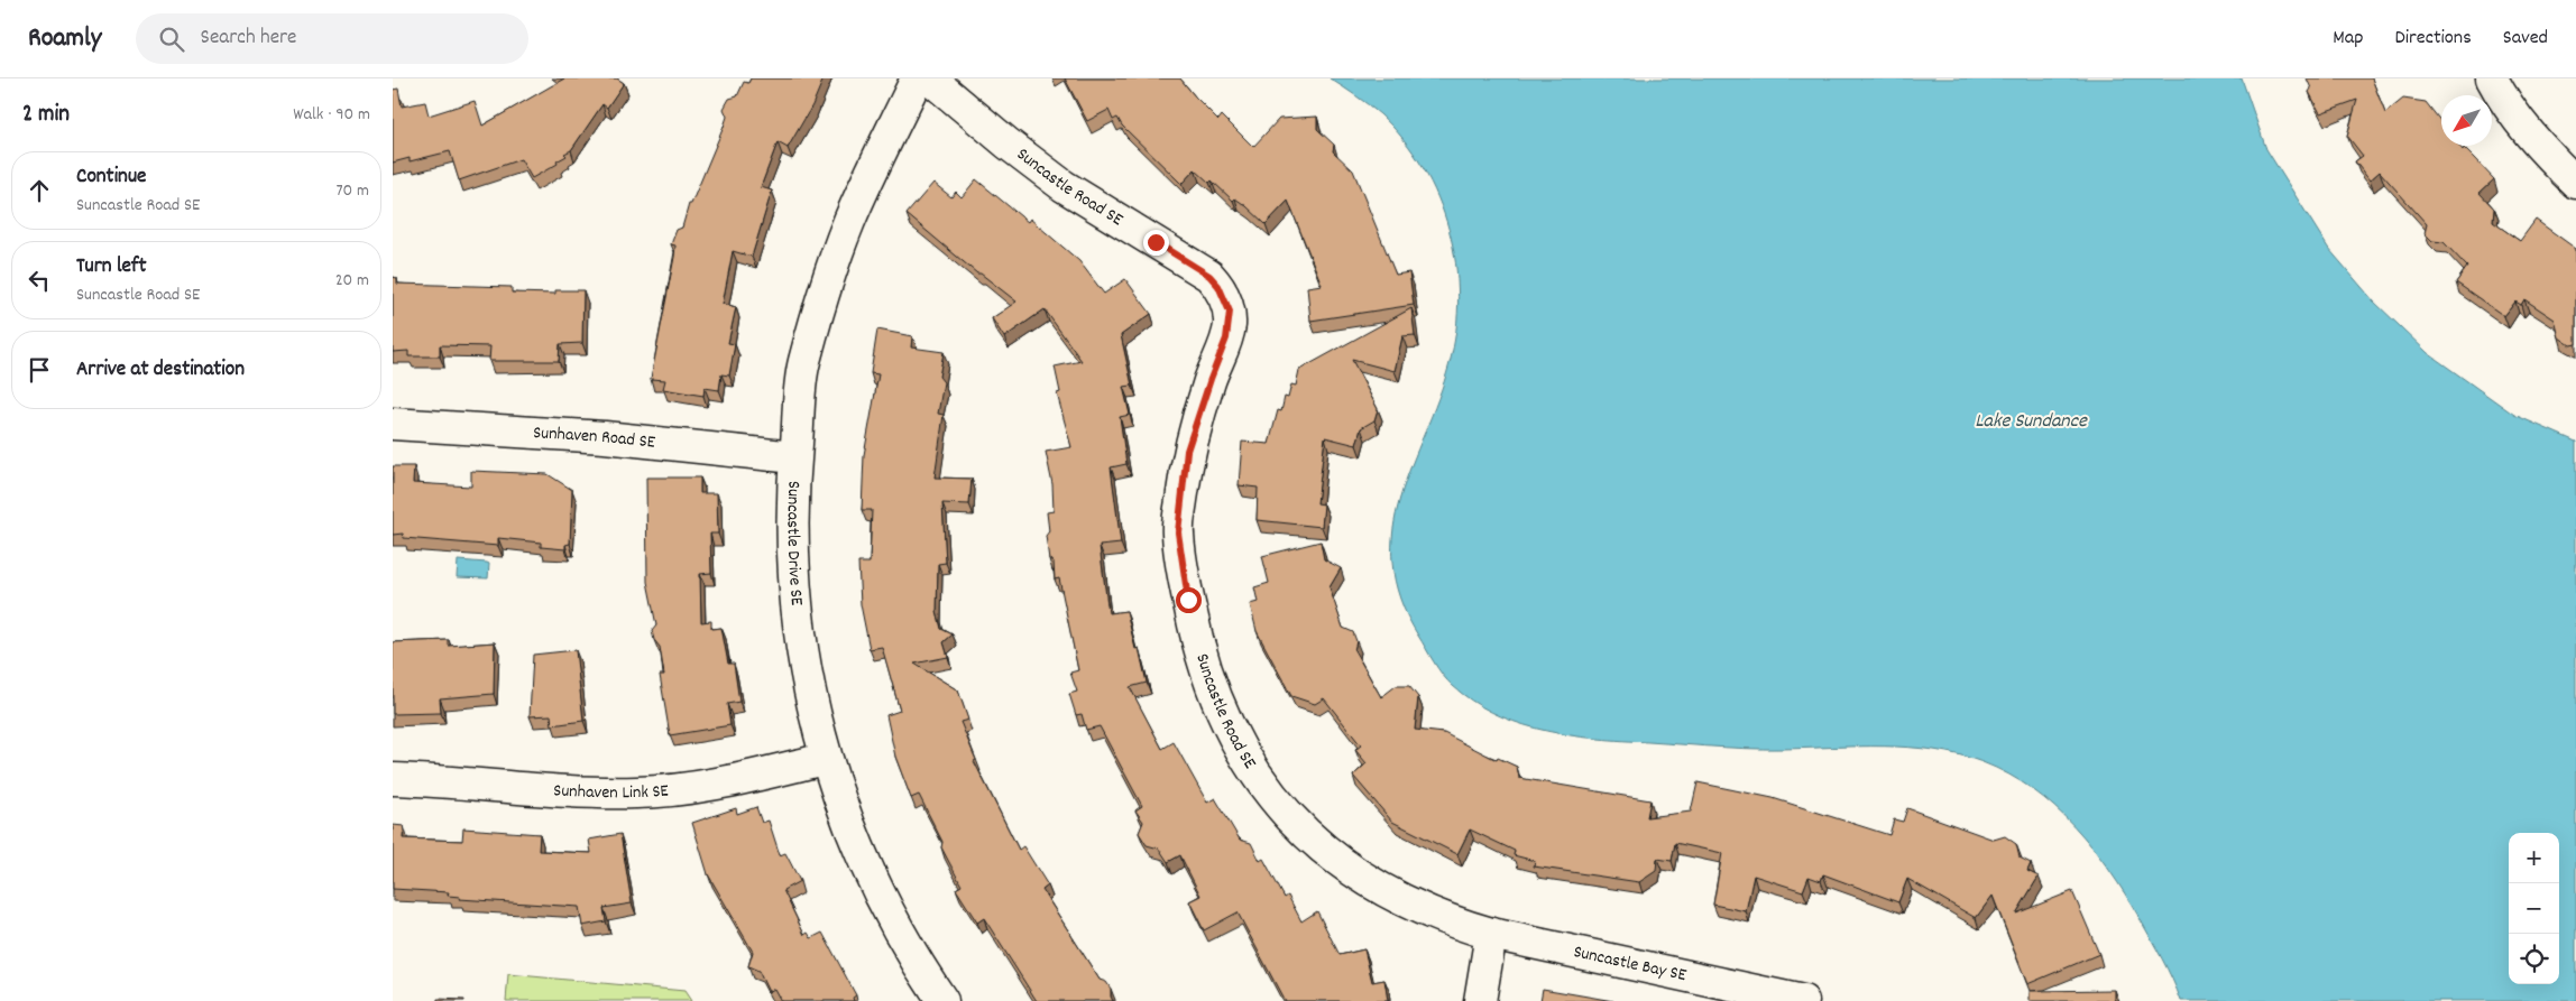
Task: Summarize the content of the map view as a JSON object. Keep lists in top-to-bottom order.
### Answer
{
  "streets": {
    "street": [
      "Suncastle Road SE",
      "Sunhaven Road SE",
      "Suncastle Drive SE",
      "Sunhaven Link SE",
      "Suncastle Bay SE"
    ]
  },
  "crossings": [
    ["Suncastle Road SE", "Suncastle Bay SE"],
    ["Sunhaven Road SE", "Suncastle Drive SE"],
    ["Suncastle Drive SE", "Sunhaven Link SE"]
  ],
  "water": ["Lake Sundance"],
  "north": "bottom left",
  "page": {
    "header": "Roamly",
    "search": "Search here",
    "nav": ["Map", "Directions", "Saved"],
    "heading": ["2 min", "Walk · 90 m"],
    "list": [
      ["Continue", "Suncastle Road SE", "70 m"],
      ["Turn left", "Suncastle Road SE", "20 m"],
      "Arrive at destination"
    ],
    "map_buttons": ["+", "−"]
  }
}
